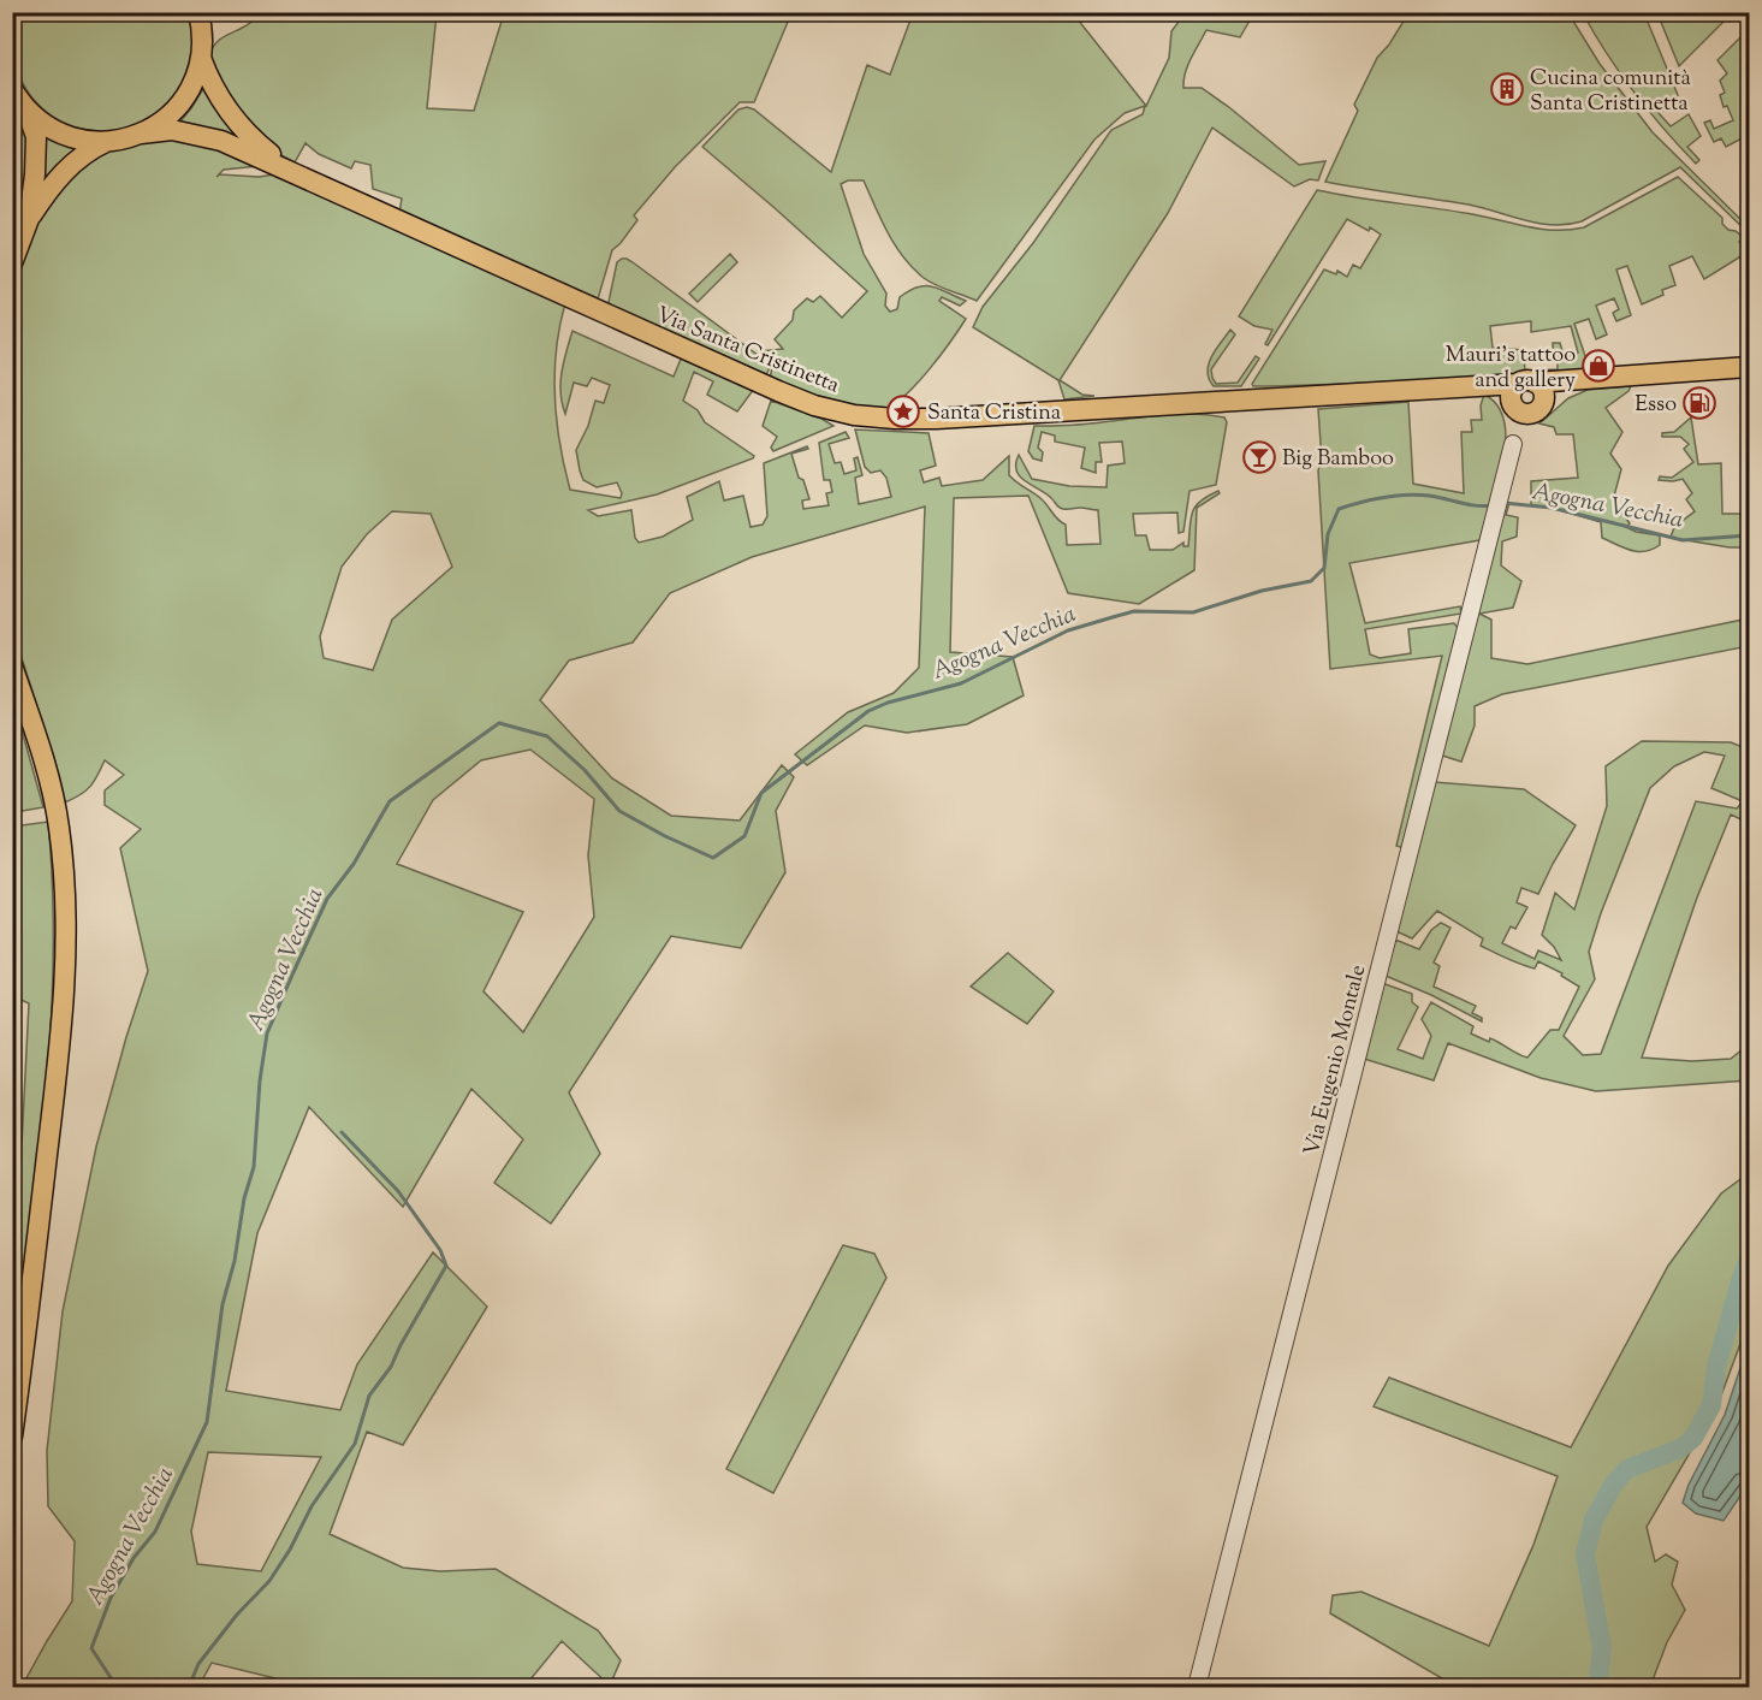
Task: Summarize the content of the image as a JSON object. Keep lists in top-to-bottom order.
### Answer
{
  "streets": {
    "main road": ["Via Santa Cristinetta"],
    "street": ["Via Eugenio Montale"]
  },
  "water": ["Agogna Vecchia"],
  "places": {
    "building": ["Cucina comunità Santa Cristinetta"],
    "shop": ["Mauri's tattoo and gallery"],
    "fuel station": ["Esso"],
    "place": ["Santa Cristina"],
    "bar": ["Big Bamboo"]
  }
}
